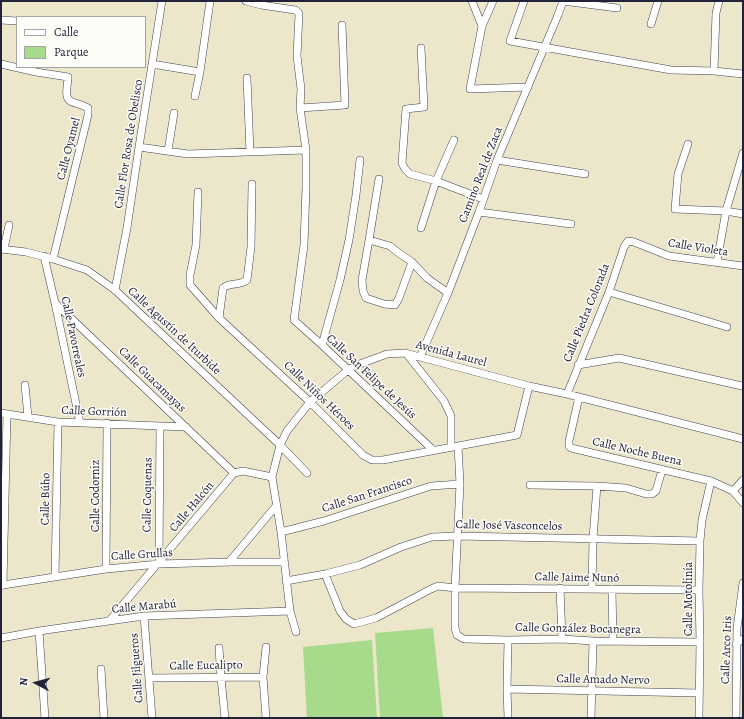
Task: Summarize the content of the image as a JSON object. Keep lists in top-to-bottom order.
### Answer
{
  "streets": {
    "street": [
      "Calle Flor Rosa de Obelisco",
      "Calle Oyamel",
      "Camino Real de Zaca",
      "Calle Violeta",
      "Calle Piedra Colorada",
      "Calle Agustín de Iturbide",
      "Calle Pavorreales",
      "Avenida Laurel",
      "Calle San Felipe de Jesús",
      "Calle Guacamayas",
      "Calle Niños Héroes",
      "Calle Gorrión",
      "Calle Noche Buena",
      "Calle Coquenas",
      "Calle San Francisco",
      "Calle Codorniz",
      "Calle Búho",
      "Calle Halcón",
      "Calle José Vasconcelos",
      "Calle Grullas",
      "Calle Jaime Nunó",
      "Calle Motolinía",
      "Calle Marabú",
      "Calle González Bocanegra",
      "Calle Arco Iris",
      "Calle Eucalipto",
      "Calle Jilgueros",
      "Calle Amado Nervo"
    ]
  },
  "crossings": [
    ["Calle Flor Rosa de Obelisco", "Calle Agustín de Iturbide"],
    ["Calle Oyamel", "Calle Agustín de Iturbide"],
    ["Camino Real de Zaca", "Avenida Laurel"],
    ["Calle Violeta", "Calle Piedra Colorada"],
    ["Calle Piedra Colorada", "Avenida Laurel"],
    ["Calle Agustín de Iturbide", "Calle Pavorreales"],
    ["Calle Agustín de Iturbide", "Avenida Laurel"],
    ["Calle Pavorreales", "Calle Guacamayas"],
    ["Calle Pavorreales", "Calle Gorrión"],
    ["Avenida Laurel", "Calle San Felipe de Jesús"],
    ["Avenida Laurel", "Calle Niños Héroes"],
    ["Avenida Laurel", "Calle Noche Buena"],
    ["Avenida Laurel", "Calle San Francisco"],
    ["Avenida Laurel", "Calle José Vasconcelos"],
    ["Avenida Laurel", "Calle Grullas"],
    ["Avenida Laurel", "Calle Marabú"],
    ["Calle San Felipe de Jesús", "Calle Niños Héroes"],
    ["Calle Guacamayas", "Calle Gorrión"],
    ["Calle Guacamayas", "Calle Halcón"],
    ["Calle Gorrión", "Calle Coquenas"],
    ["Calle Gorrión", "Calle Codorniz"],
    ["Calle Gorrión", "Calle Búho"],
    ["Calle Noche Buena", "Calle Motolinía"],
    ["Calle Coquenas", "Calle Halcón"],
    ["Calle Coquenas", "Calle Grullas"],
    ["Calle Codorniz", "Calle Grullas"],
    ["Calle Búho", "Calle Grullas"],
    ["Calle Halcón", "Calle Grullas"],
    ["Calle Halcón", "Calle Marabú"],
    ["Calle José Vasconcelos", "Calle Motolinía"],
    ["Calle Jaime Nunó", "Calle Motolinía"],
    ["Calle Jaime Nunó", "Calle González Bocanegra"],
    ["Calle Motolinía", "Calle González Bocanegra"],
    ["Calle Motolinía", "Calle Amado Nervo"],
    ["Calle Marabú", "Calle Jilgueros"],
    ["Calle Eucalipto", "Calle Jilgueros"]
  ],
  "legend": ["Calle", "Parque"],
  "north": "left"
}
